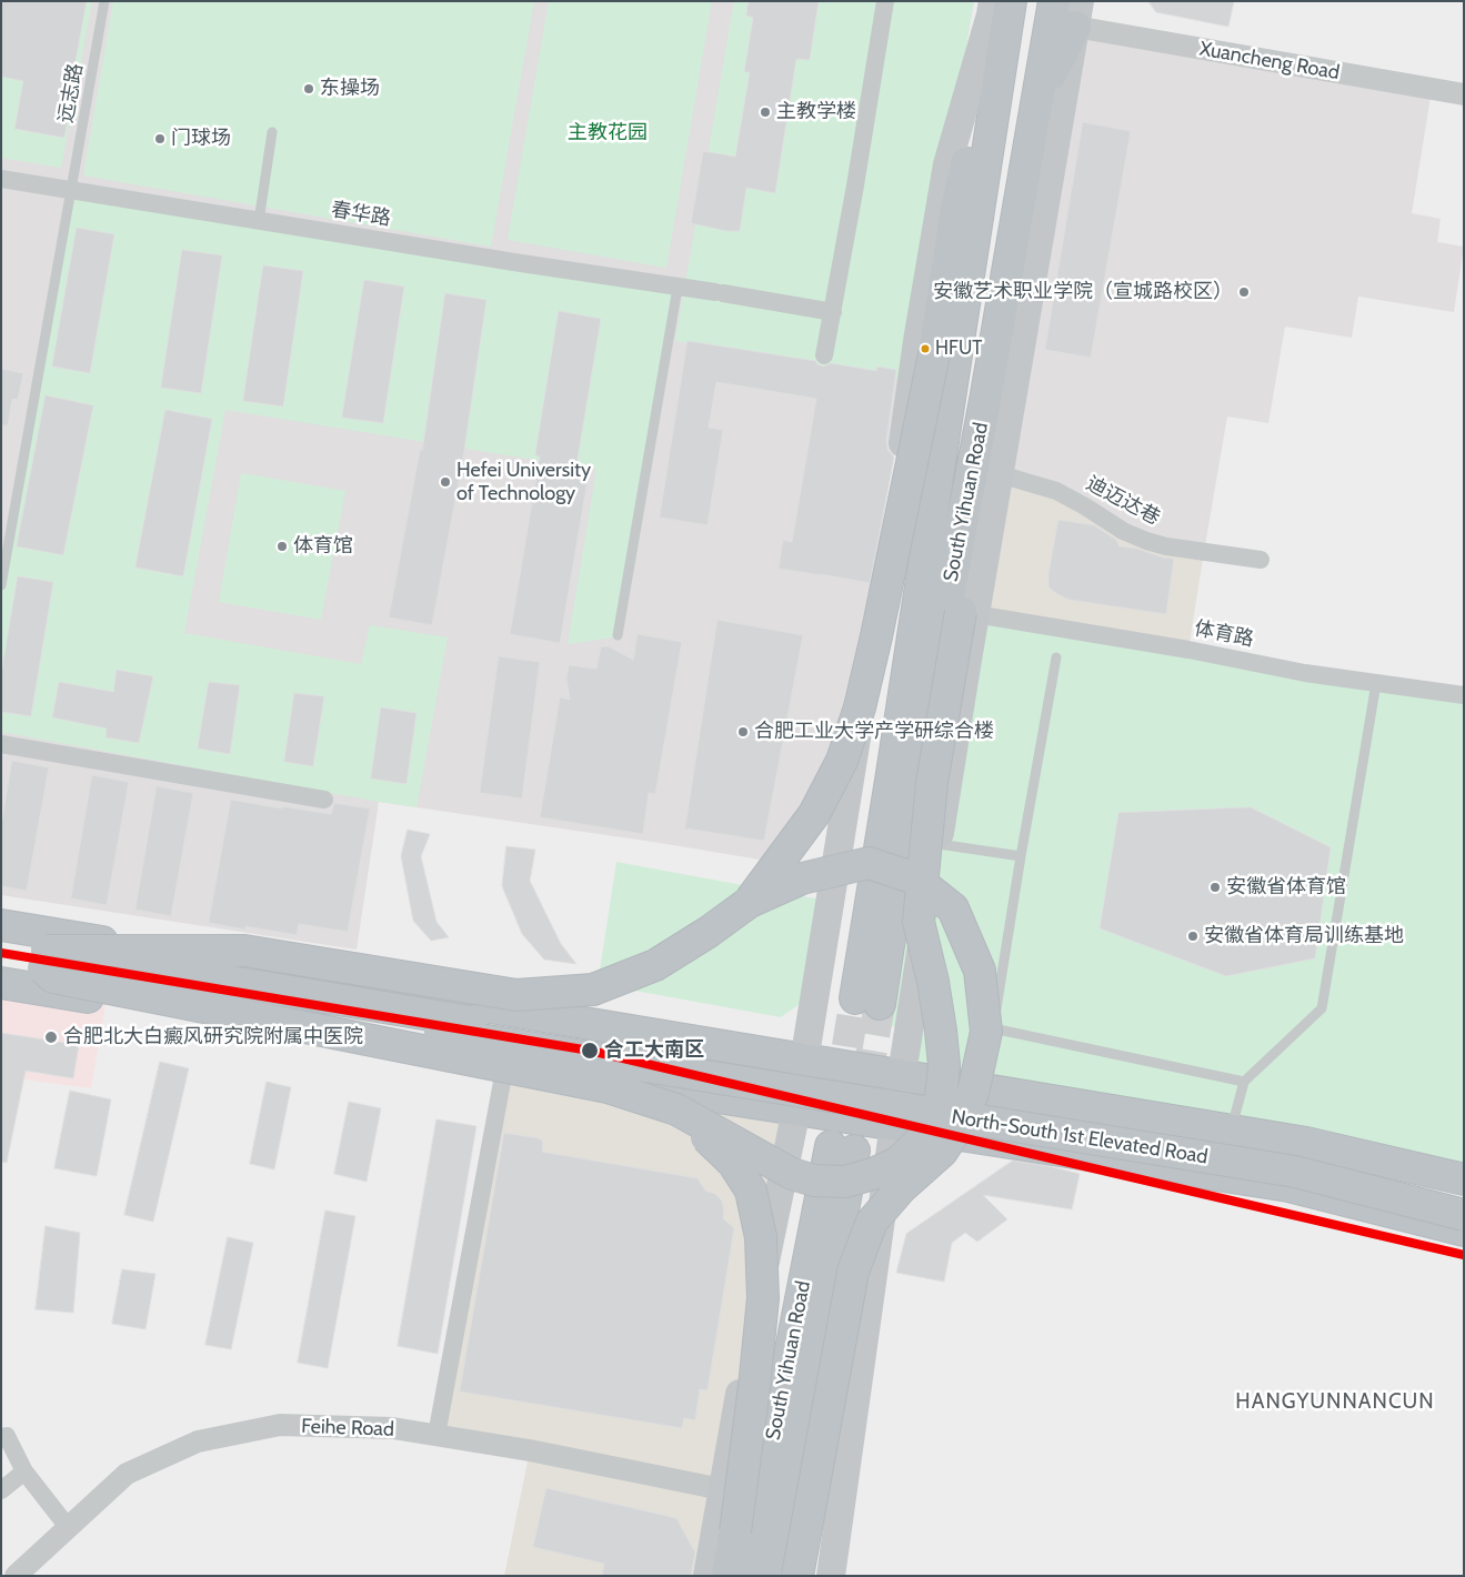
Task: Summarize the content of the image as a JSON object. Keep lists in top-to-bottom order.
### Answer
{
  "streets": {
    "highway": ["South Yihuan Road", "North-South 1st Elevated Road"],
    "street": [
      "Xuancheng Road",
      "春华路",
      "迪迈达巷",
      "体育路",
      "Feihe Road"
    ],
    "lane": ["远志路"]
  },
  "crossings": [
    ["Xuancheng Road", "South Yihuan Road"],
    ["远志路", "春华路"]
  ],
  "districts": ["HANGYUNNANCUN"],
  "parks": ["主教花园"],
  "places": [
    "东操场",
    "主教学楼",
    "门球场",
    "安徽艺术职业学院（宣城路校区）",
    "HFUT",
    "Hefei University of Technology",
    "体育馆",
    "合肥工业大学产学研综合楼",
    "安徽省体育馆",
    "安徽省体育局训练基地",
    "合肥北大白癜风研究院附属中医院",
    "合工大南区"
  ]
}
